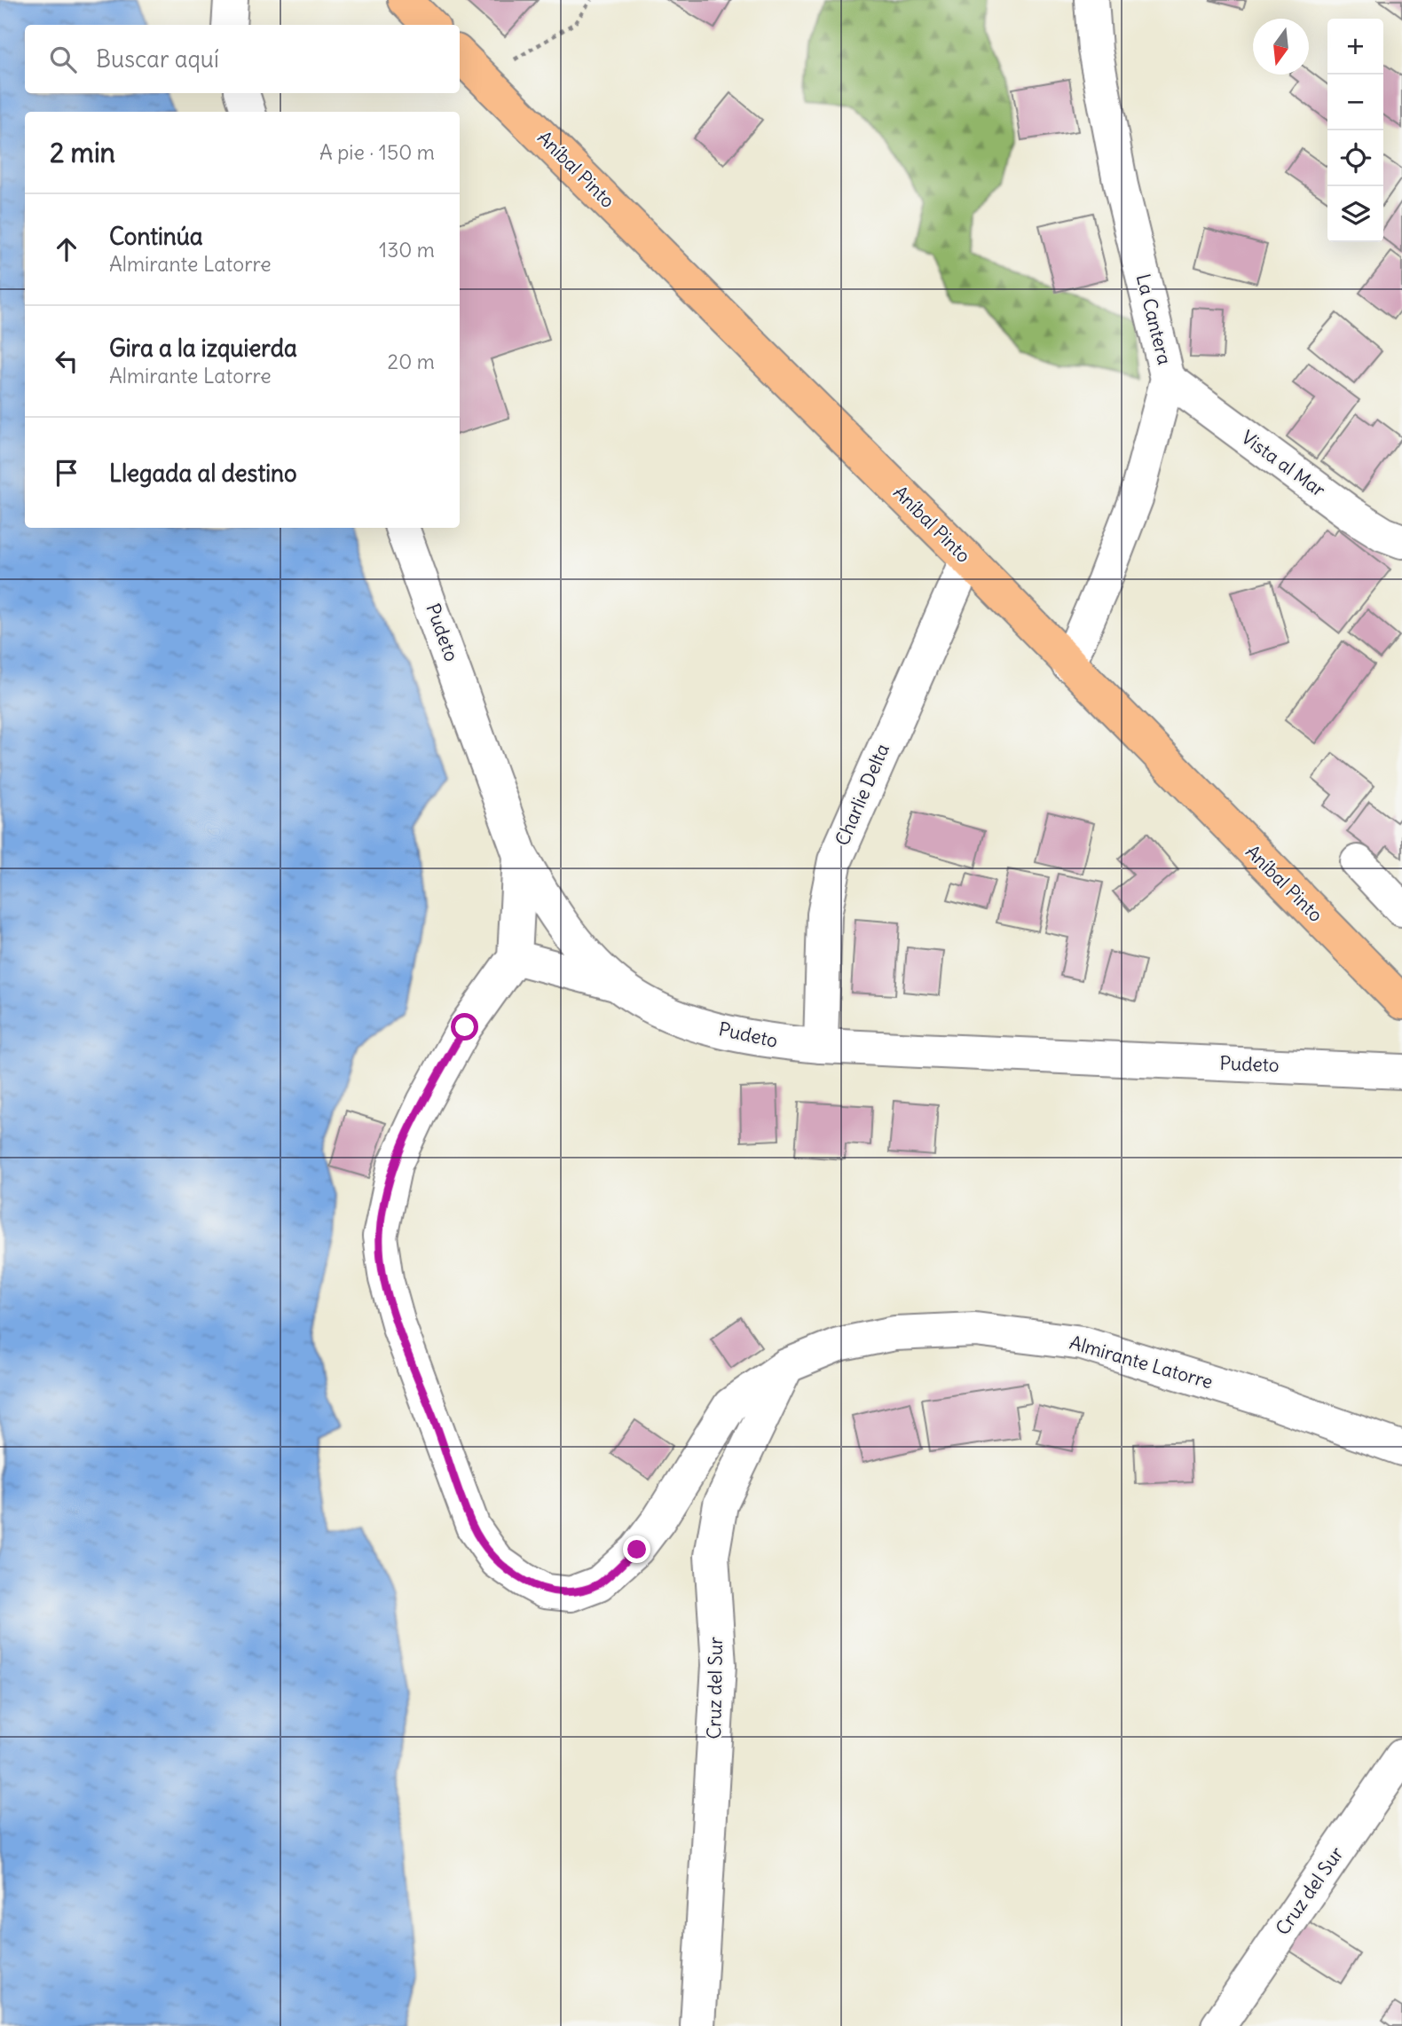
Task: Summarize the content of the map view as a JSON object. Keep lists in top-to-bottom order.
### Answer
{
  "streets": {
    "main road": ["Aníbal Pinto"],
    "street": [
      "La Cantera",
      "Vista al Mar",
      "Pudeto",
      "Charlie Delta",
      "Almirante Latorre",
      "Cruz del Sur"
    ]
  },
  "crossings": [
    ["Aníbal Pinto", "La Cantera"],
    ["Aníbal Pinto", "Charlie Delta"],
    ["La Cantera", "Vista al Mar"],
    ["Pudeto", "Charlie Delta"],
    ["Almirante Latorre", "Cruz del Sur"]
  ],
  "north": "bottom",
  "page": {
    "map_buttons": ["+", "−"],
    "search": "Buscar aquí",
    "heading": ["2 min", "A pie · 150 m"],
    "list": [
      ["Continúa", "Almirante Latorre", "130 m"],
      ["Gira a la izquierda", "Almirante Latorre", "20 m"],
      "Llegada al destino"
    ]
  }
}
